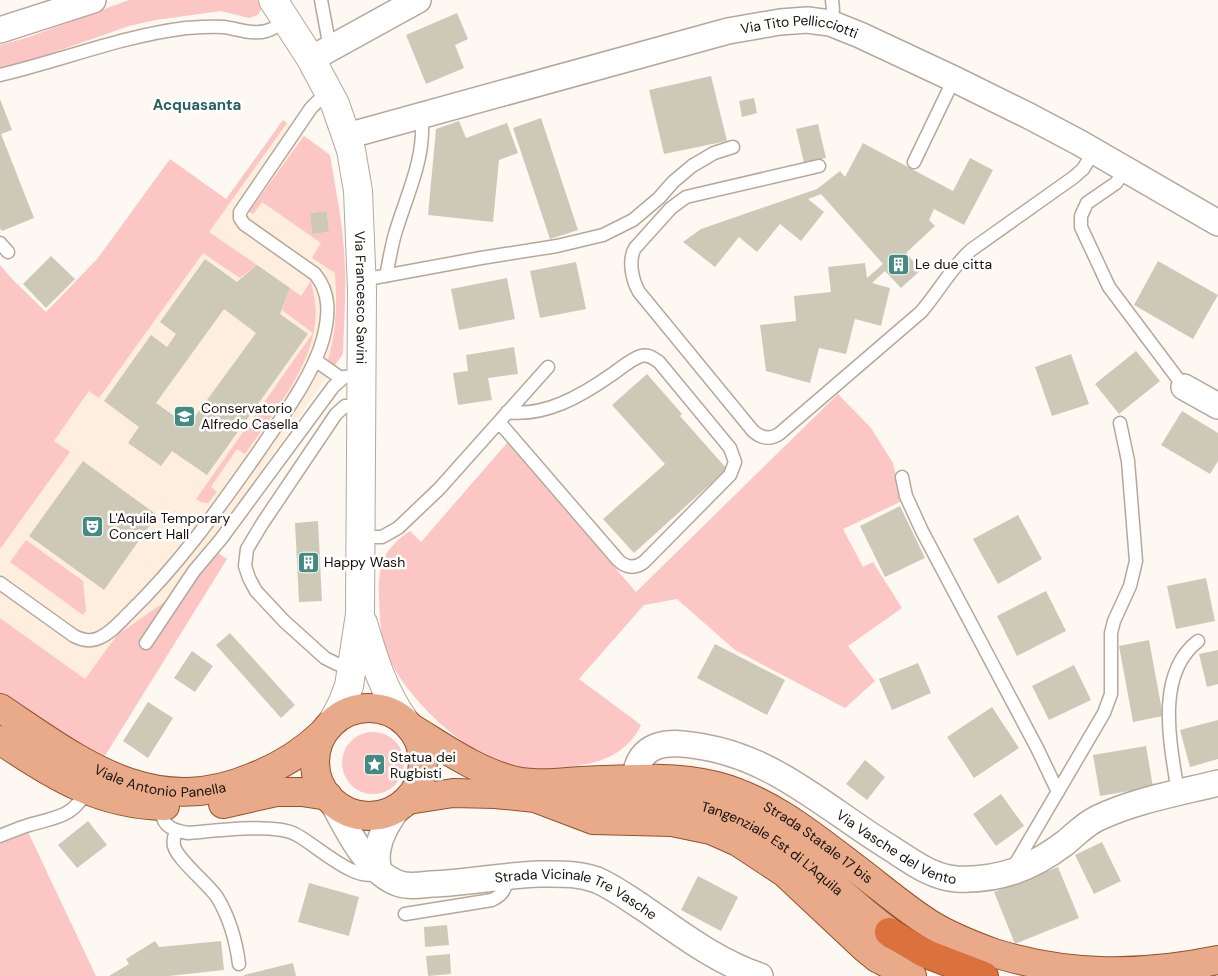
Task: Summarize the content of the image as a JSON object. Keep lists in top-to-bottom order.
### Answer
{
  "streets": {
    "highway": ["Tangenziale Est di L'Aquila"],
    "main road": ["Viale Antonio Panella", "Strada Statale 17 bis"],
    "street": [
      "Via Tito Pellicciotti",
      "Via Francesco Savini",
      "Via Vasche del Vento",
      "Strada Vicinale Tre Vasche"
    ]
  },
  "crossings": [
    ["Via Tito Pellicciotti", "Via Francesco Savini"],
    ["Via Francesco Savini", "Viale Antonio Panella"],
    ["Via Francesco Savini", "Strada Statale 17 bis"],
    ["Via Francesco Savini", "Strada Vicinale Tre Vasche"],
    ["Viale Antonio Panella", "Strada Statale 17 bis"],
    ["Viale Antonio Panella", "Strada Vicinale Tre Vasche"],
    ["Strada Statale 17 bis", "Via Vasche del Vento"],
    ["Strada Statale 17 bis", "Strada Vicinale Tre Vasche"],
    ["Via Vasche del Vento", "Tangenziale Est di L'Aquila"]
  ],
  "districts": ["Acquasanta"],
  "places": {
    "building": ["Le due citta", "Happy Wash"],
    "school or university": ["Conservatorio Alfredo Casella"],
    "theatre": ["L'Aquila Temporary Concert Hall"],
    "place": ["Statua dei Rugbisti"]
  }
}
